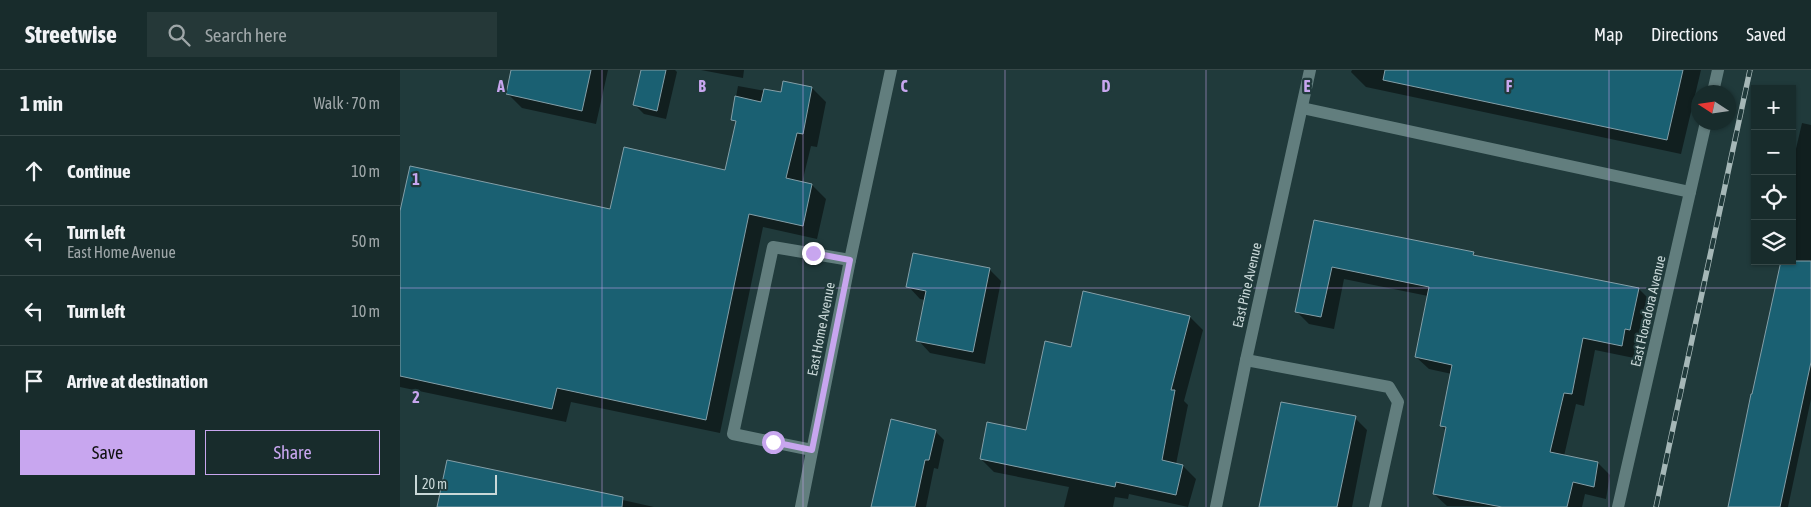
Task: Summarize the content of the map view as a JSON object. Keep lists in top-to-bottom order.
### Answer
{
  "streets": {
    "street": ["East Pine Avenue", "East Floradora Avenue", "East Home Avenue"]
  },
  "scale_bar": "20 m",
  "north": "left",
  "page": {
    "header": "Streetwise",
    "search": "Search here",
    "nav": ["Map", "Directions", "Saved"],
    "heading": ["1 min", "Walk · 70 m"],
    "map_buttons": ["+", "−"],
    "list": [
      ["Continue", "10 m"],
      ["Turn left", "East Home Avenue", "50 m"],
      ["Turn left", "10 m"],
      "Arrive at destination"
    ],
    "buttons": ["Save", "Share"],
    "scale": "20 m"
  },
  "grid": {
    "columns": [
      "A",
      "B",
      "C",
      "D",
      "E",
      "F"
    ],
    "rows": ["1", "2"]
  }
}
